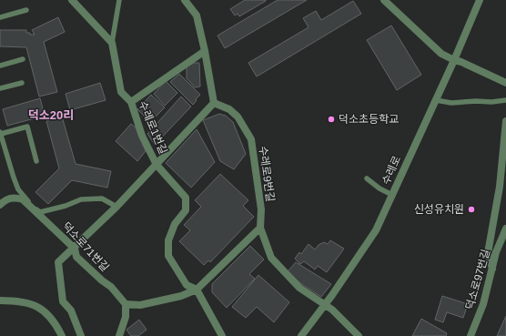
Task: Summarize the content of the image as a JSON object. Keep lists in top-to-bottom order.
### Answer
{
  "streets": {
    "street": [
      "수레로1번길",
      "수레로",
      "수레로9번길",
      "덕소로71번길",
      "덕소로97번길"
    ]
  },
  "crossings": [
    ["수레로", "수레로9번길"]
  ],
  "districts": ["덕소20리"],
  "places": ["덕소초등학교", "신성유치원"]
}
